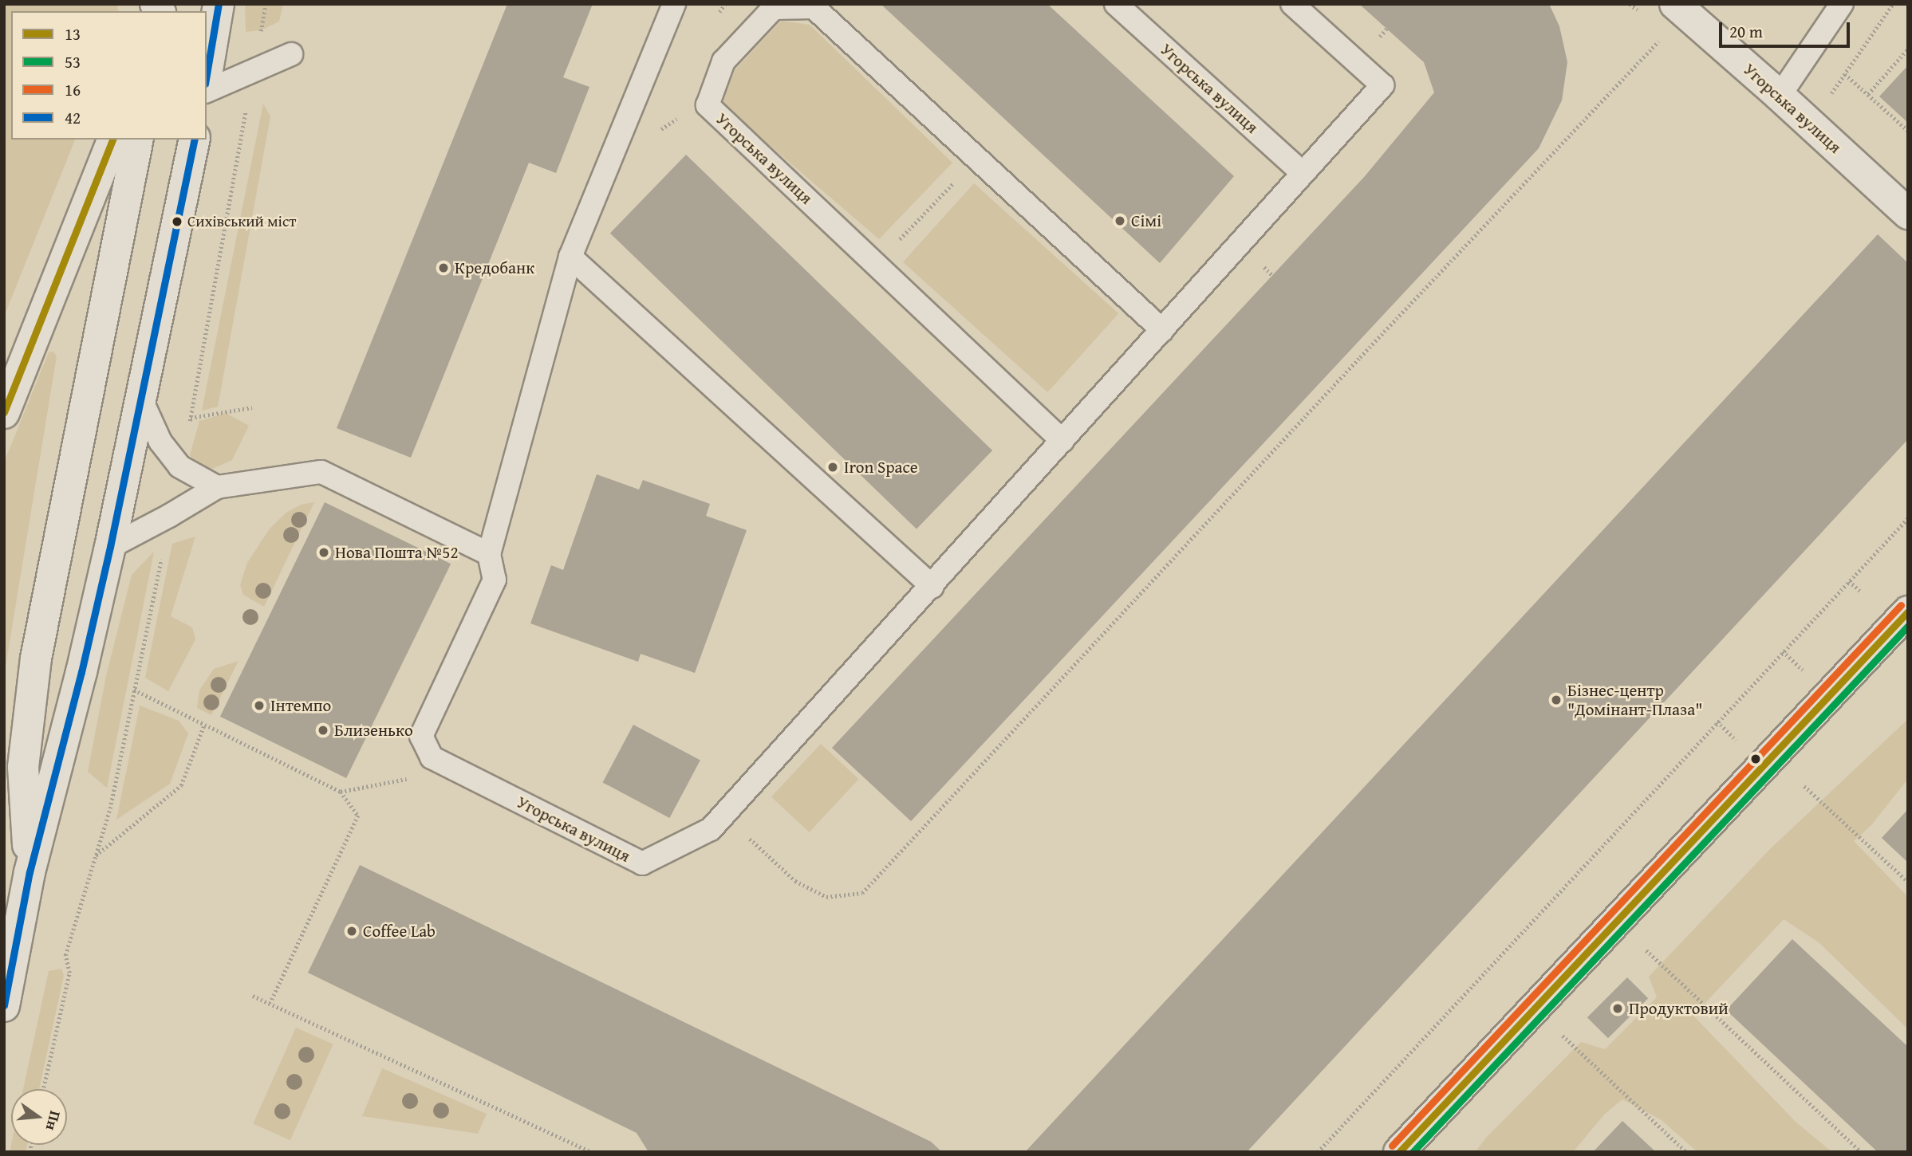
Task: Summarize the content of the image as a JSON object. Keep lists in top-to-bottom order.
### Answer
{
  "streets": {
    "main road": ["Угорська вулиця"]
  },
  "places": [
    "Сімі",
    "Сихівський міст",
    "Кредобанк",
    "Iron Space",
    "Нова Пошта №52",
    "Бізнес-центр \"Домінант-Плаза\"",
    "Інтемпо",
    "Близенько",
    "Coffee Lab",
    "Продуктовий"
  ],
  "lines": [
    "transit line 42",
    "transit line 13",
    "transit line 16",
    "transit line 53"
  ],
  "legend": [
    "13",
    "53",
    "16",
    "42"
  ],
  "scale_bar": "20 m",
  "north": "right"
}
